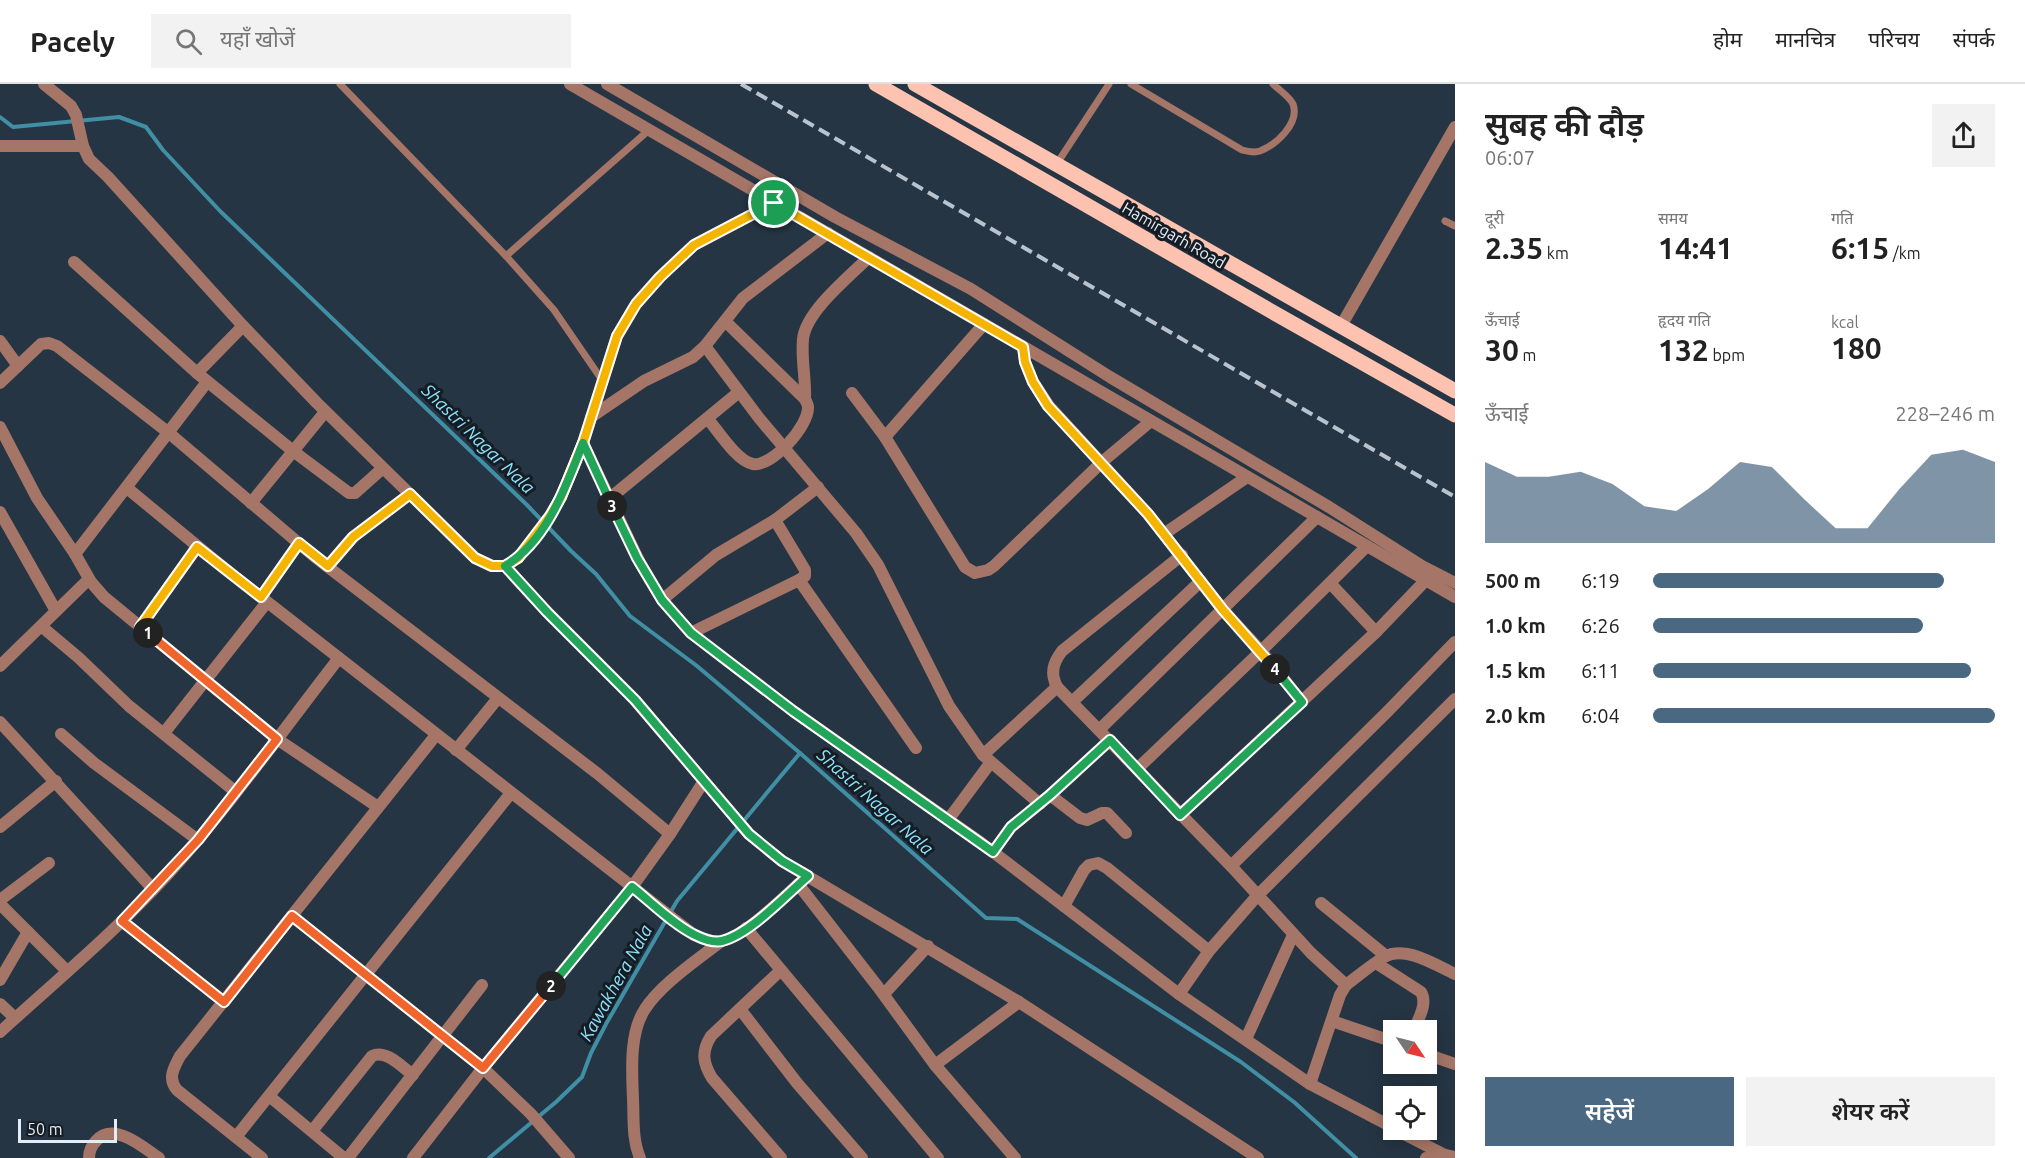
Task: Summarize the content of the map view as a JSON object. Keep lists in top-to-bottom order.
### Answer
{
  "streets": {
    "main road": ["Hamirgarh Road"]
  },
  "water": ["Shastri Nagar Nala", "Kawakhera Nala"],
  "scale_bar": "50 m",
  "north": "bottom right",
  "page": {
    "header": "Pacely",
    "search": "यहाँ खोजें",
    "nav": [
      "होम",
      "मानचित्र",
      "परिचय",
      "संपर्क"
    ],
    "heading": ["सुबह की दौड़", "06:07"],
    "stats": [
      ["दूरी", "2.35 km"],
      ["समय", "14:41"],
      ["गति", "6:15 /km"],
      ["ऊँचाई", "30 m"],
      ["हृदय गति", "132 bpm"],
      ["kcal", "180"]
    ],
    "chart": ["ऊँचाई", "228–246 m"],
    "pins": [
      "3",
      "1",
      "4",
      "2"
    ],
    "list": [
      {
        "name": "500 m",
        "note": "6:19"
      },
      {
        "name": "1.0 km",
        "note": "6:26"
      },
      {
        "name": "1.5 km",
        "note": "6:11"
      },
      {
        "name": "2.0 km",
        "note": "6:04"
      }
    ],
    "buttons": ["सहेजें", "शेयर करें"],
    "scale": "50 m"
  }
}
